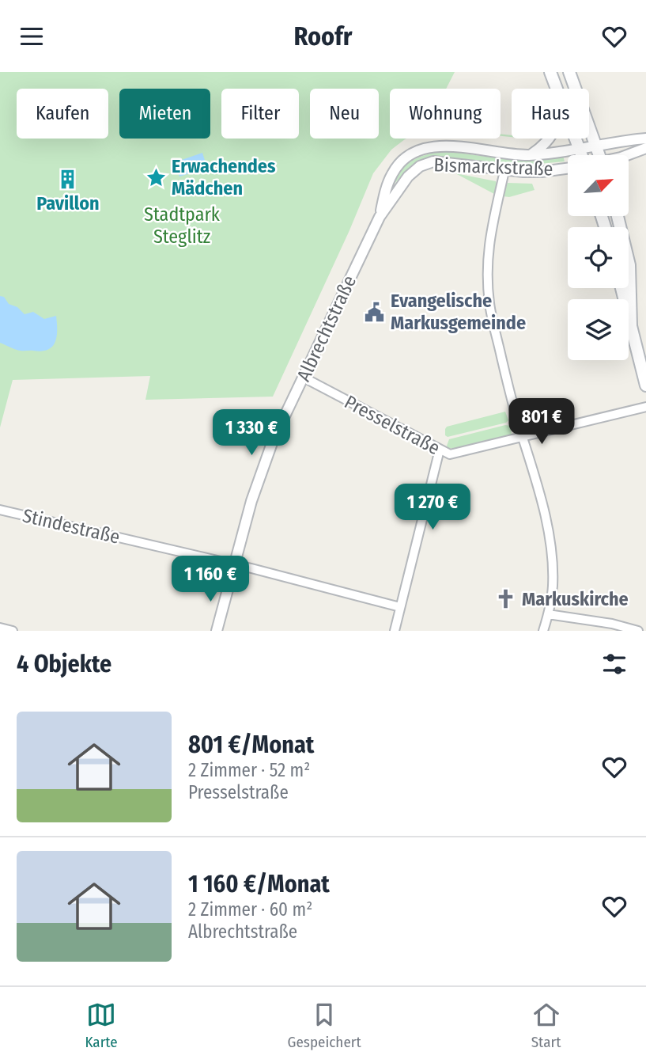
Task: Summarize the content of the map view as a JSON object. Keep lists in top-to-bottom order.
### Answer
{
  "streets": {
    "street": [
      "Bismarckstraße",
      "Albrechtstraße",
      "Presselstraße",
      "Stindestraße"
    ]
  },
  "crossings": [
    ["Bismarckstraße", "Albrechtstraße"],
    ["Albrechtstraße", "Presselstraße"],
    ["Albrechtstraße", "Stindestraße"]
  ],
  "parks": ["Stadtpark Steglitz"],
  "places": {
    "place": ["Erwachendes Mädchen"],
    "building": ["Pavillon"],
    "public building": ["Evangelische Markusgemeinde"],
    "church": ["Markuskirche"]
  },
  "north": "top right",
  "page": {
    "header": "Roofr",
    "chip": [
      "Kaufen",
      "Mieten",
      "Filter",
      "Neu",
      "Wohnung",
      "Haus"
    ],
    "price": [
      "801 €",
      "1 330 €",
      "1 270 €",
      "1 160 €"
    ],
    "heading": "4 Objekte",
    "list": [
      {
        "name": "801 €/Monat",
        "note": "2 Zimmer · 52 m² · Presselstraße"
      },
      {
        "name": "1 160 €/Monat",
        "note": "2 Zimmer · 60 m² · Albrechtstraße"
      }
    ],
    "tabs": ["Karte", "Gespeichert", "Start"]
  }
}
